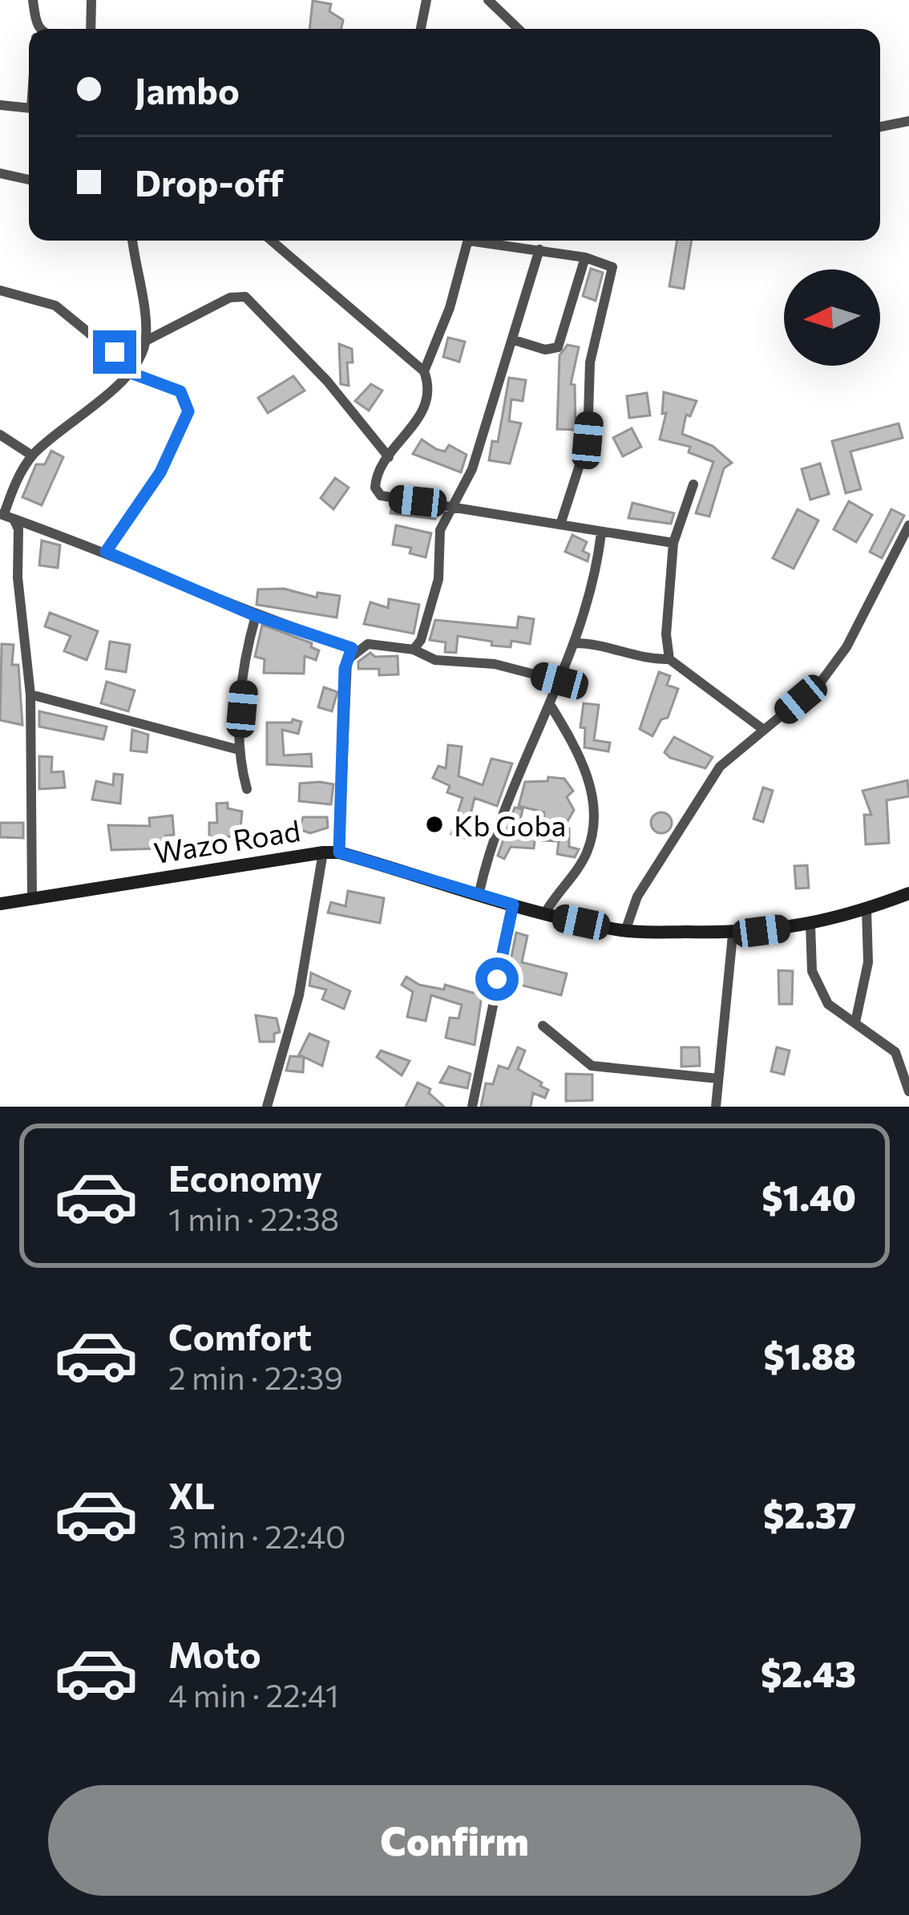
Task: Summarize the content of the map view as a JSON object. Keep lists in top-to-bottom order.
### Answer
{
  "streets": {
    "main road": ["Wazo Road"]
  },
  "places": ["Kb Goba"],
  "north": "left",
  "page": {
    "banner": ["Jambo", "Drop-off"],
    "list": [
      {
        "name": "Economy",
        "note": "1 min · 22:38",
        "value": "$1.40"
      },
      {
        "name": "Comfort",
        "note": "2 min · 22:39",
        "value": "$1.88"
      },
      {
        "name": "XL",
        "note": "3 min · 22:40",
        "value": "$2.37"
      },
      {
        "name": "Moto",
        "note": "4 min · 22:41",
        "value": "$2.43"
      }
    ],
    "buttons": "Confirm"
  }
}
